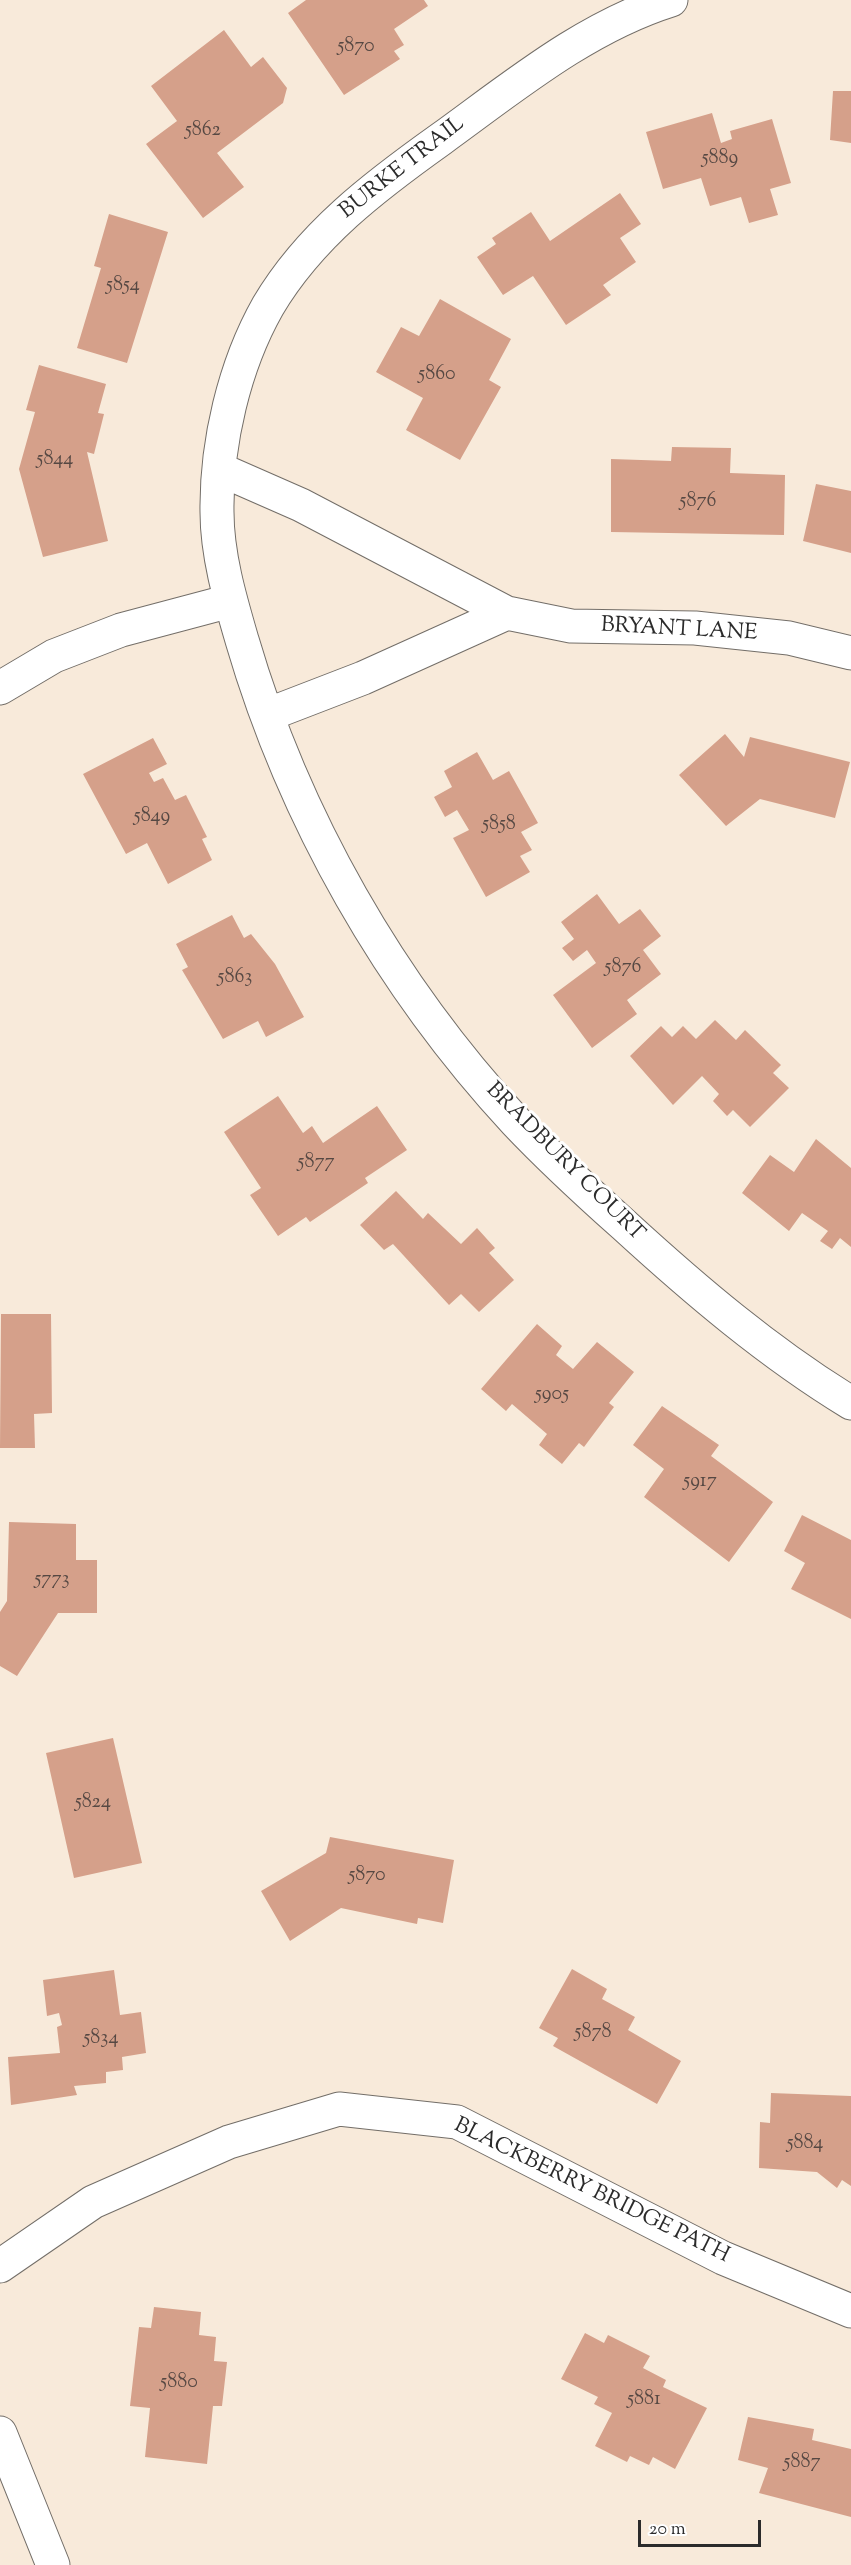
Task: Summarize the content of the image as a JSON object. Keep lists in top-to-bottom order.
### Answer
{
  "streets": {
    "street": [
      "BURKE TRAIL",
      "BRYANT LANE",
      "BRADBURY COURT",
      "BLACKBERRY BRIDGE PATH"
    ]
  },
  "crossings": [
    ["BURKE TRAIL", "BRYANT LANE"],
    ["BURKE TRAIL", "BRADBURY COURT"]
  ],
  "house_numbers": [
    "5870",
    "5862",
    "5889",
    "5854",
    "5860",
    "5844",
    "5876",
    "5849",
    "5858",
    "5876",
    "5863",
    "5877",
    "5905",
    "5917",
    "5773",
    "5824",
    "5870",
    "5878",
    "5834",
    "5884",
    "5880",
    "5881",
    "5887"
  ],
  "scale_bar": "20 m"
}
